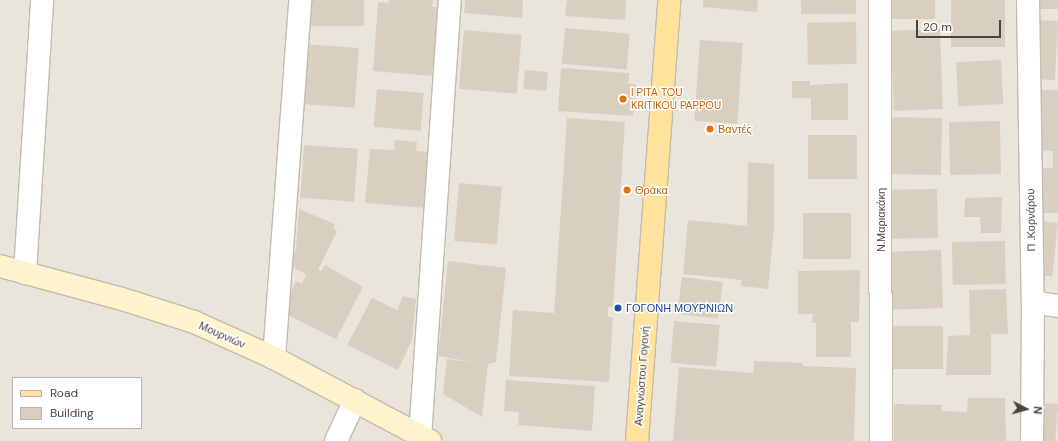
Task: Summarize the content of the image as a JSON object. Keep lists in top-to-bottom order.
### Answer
{
  "streets": {
    "main road": ["Μουρνιών", "Αναγνώστου Γογονή"],
    "street": ["Ν.Μαριακάκη", "Π .Κορνάρου"]
  },
  "places": [
    "I PITA TOU KRITIKOU PAPPOU",
    "Βαντές",
    "Θράκα",
    "ΓΟΓΟΝΗ ΜΟΥΡΝΙΩΝ"
  ],
  "legend": ["Road", "Building"],
  "scale_bar": "20 m",
  "north": "right"
}
